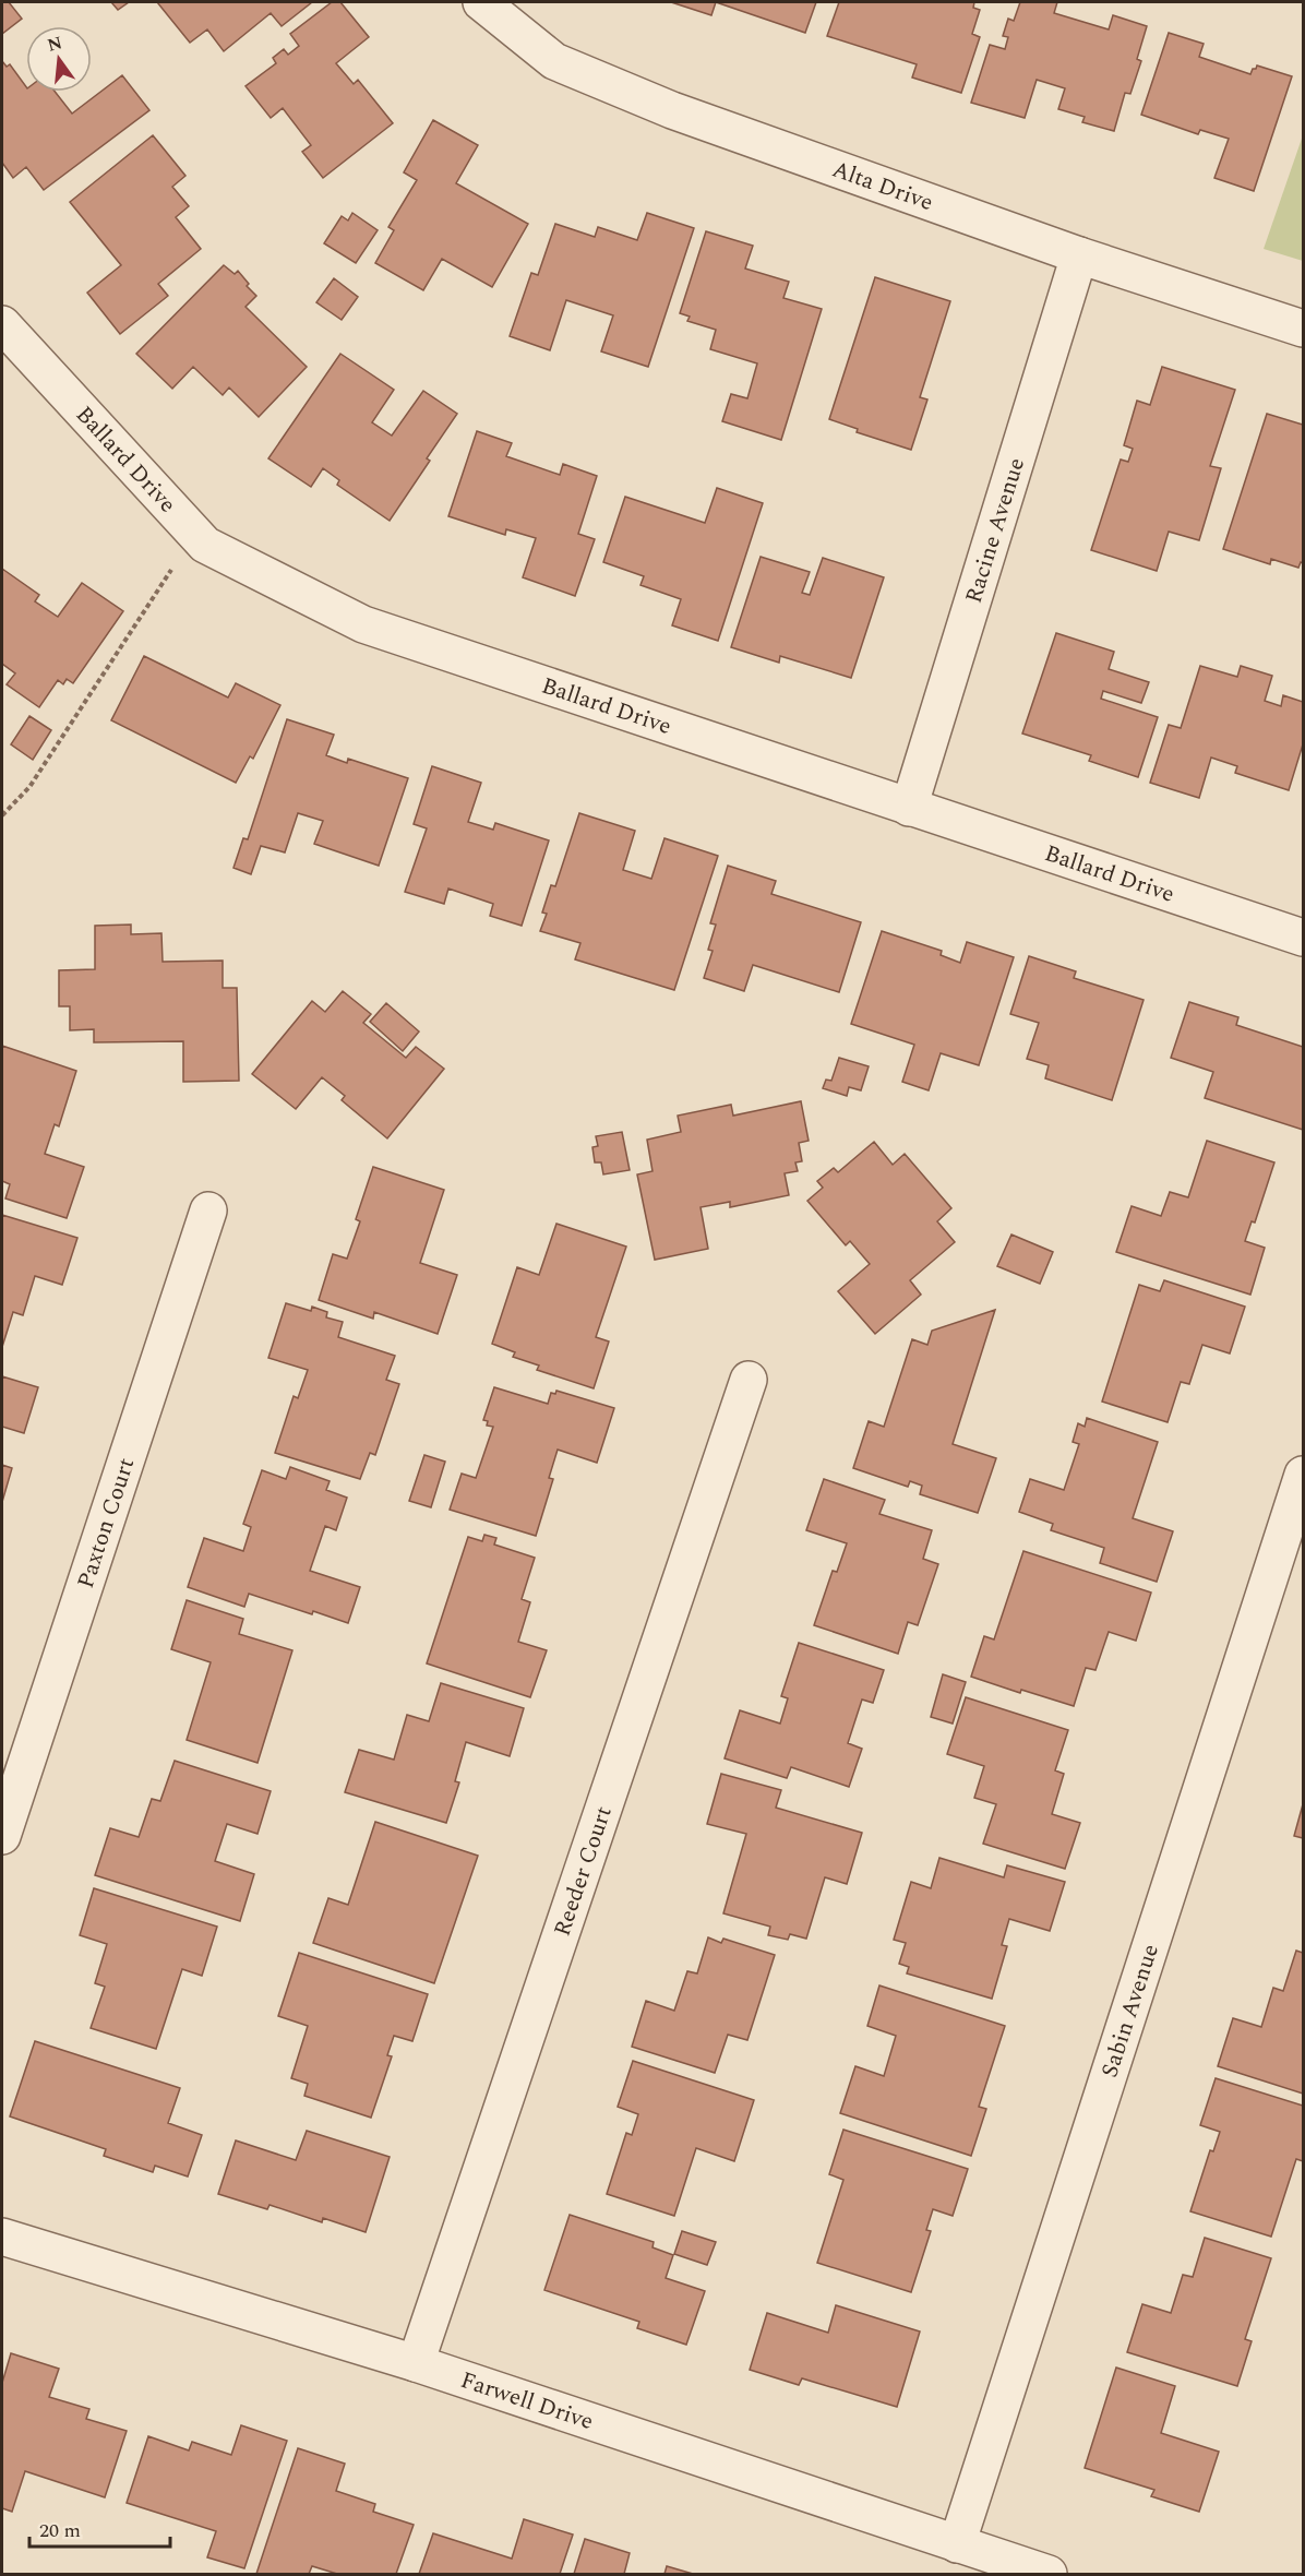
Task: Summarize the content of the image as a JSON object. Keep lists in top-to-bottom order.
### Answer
{
  "streets": {
    "street": [
      "Alta Drive",
      "Ballard Drive",
      "Racine Avenue",
      "Paxton Court",
      "Reeder Court",
      "Sabin Avenue",
      "Farwell Drive"
    ]
  },
  "crossings": [
    ["Alta Drive", "Racine Avenue"],
    ["Ballard Drive", "Racine Avenue"],
    ["Reeder Court", "Farwell Drive"],
    ["Sabin Avenue", "Farwell Drive"]
  ],
  "scale_bar": "20 m",
  "north": "top"
}
